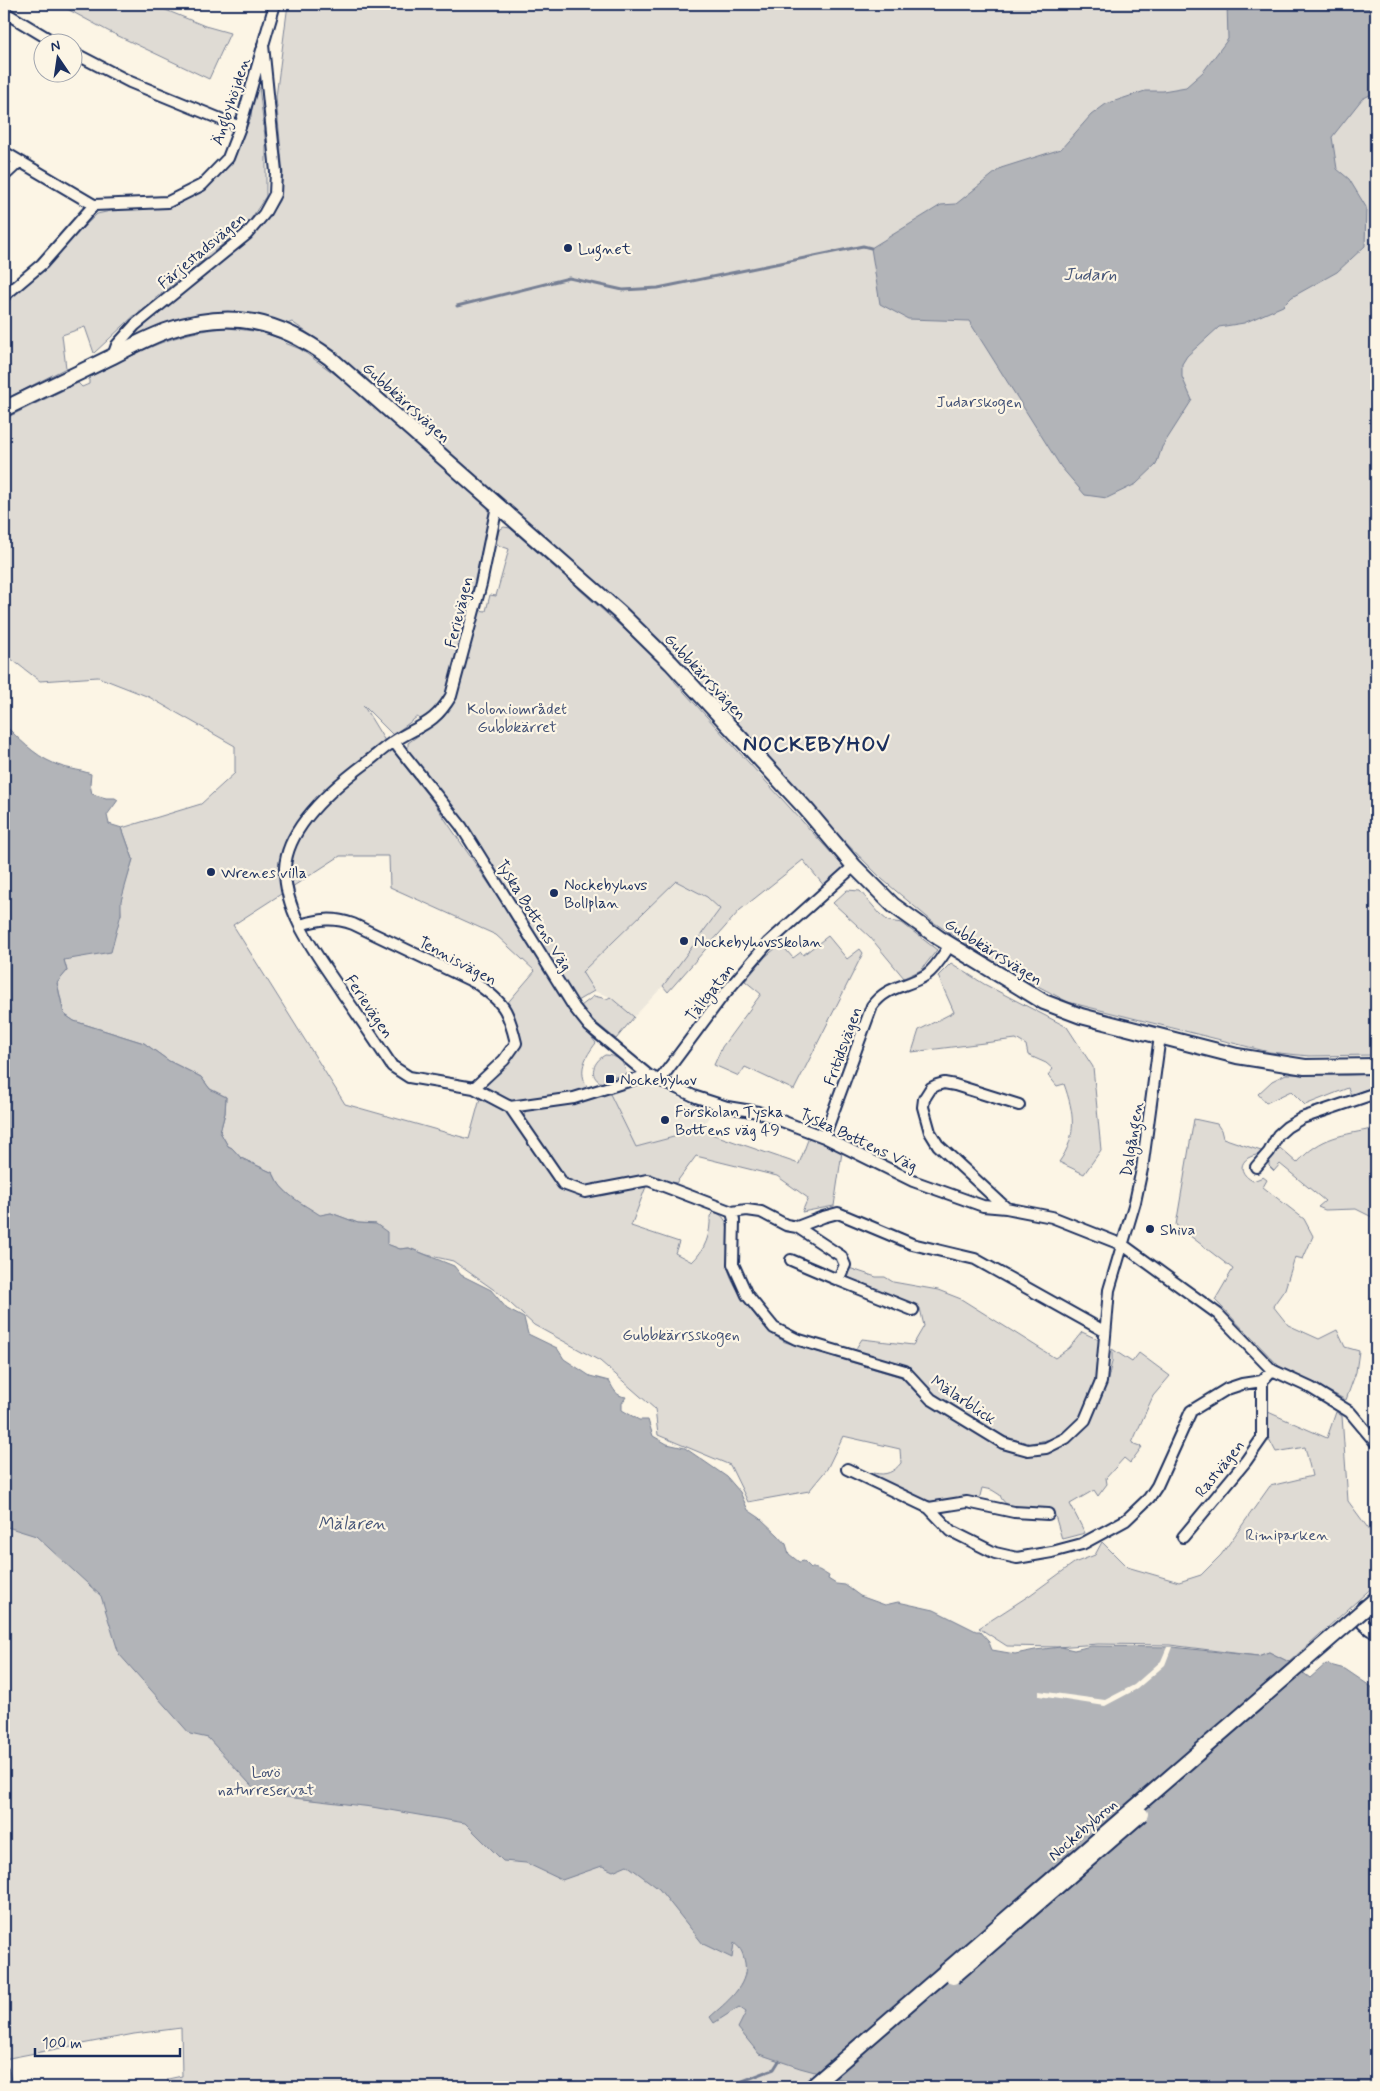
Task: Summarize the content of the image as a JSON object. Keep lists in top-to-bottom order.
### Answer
{
  "streets": {
    "street": [
      "Ängbyhöjden",
      "Färjestadsvägen",
      "Gubbkärrsvägen",
      "Ferievägen",
      "Tyska Bottens Väg",
      "Tennisvägen",
      "Tältgatan",
      "Fritidsvägen",
      "Dalgången",
      "Mälarblick",
      "Rastvägen",
      "Nockebybron"
    ]
  },
  "crossings": [
    ["Ängbyhöjden", "Färjestadsvägen"],
    ["Färjestadsvägen", "Gubbkärrsvägen"],
    ["Gubbkärrsvägen", "Ferievägen"],
    ["Gubbkärrsvägen", "Tältgatan"],
    ["Gubbkärrsvägen", "Fritidsvägen"],
    ["Gubbkärrsvägen", "Dalgången"],
    ["Ferievägen", "Tyska Bottens Väg"],
    ["Ferievägen", "Tennisvägen"],
    ["Ferievägen", "Mälarblick"],
    ["Tyska Bottens Väg", "Tältgatan"],
    ["Tyska Bottens Väg", "Fritidsvägen"],
    ["Tyska Bottens Väg", "Dalgången"],
    ["Tyska Bottens Väg", "Mälarblick"],
    ["Dalgången", "Mälarblick"]
  ],
  "districts": ["NOCKEBYHOV"],
  "water": ["Judarn", "Mälaren"],
  "parks": [
    "Judarskogen",
    "Koloniområdet Gubbkärret",
    "Gubbkärrsskogen",
    "Rimiparken",
    "Lovö naturreservat"
  ],
  "places": {
    "other": [
      "Lugnet",
      "Wrenes villa",
      "Nockebyhovs Bollplan",
      "Nockebyhovsskolan",
      "Förskolan Tyska Bottens väg 49",
      "Shiva"
    ],
    "transit": ["Nockebyhov"]
  },
  "scale_bar": "100 m",
  "north": "top"
}
